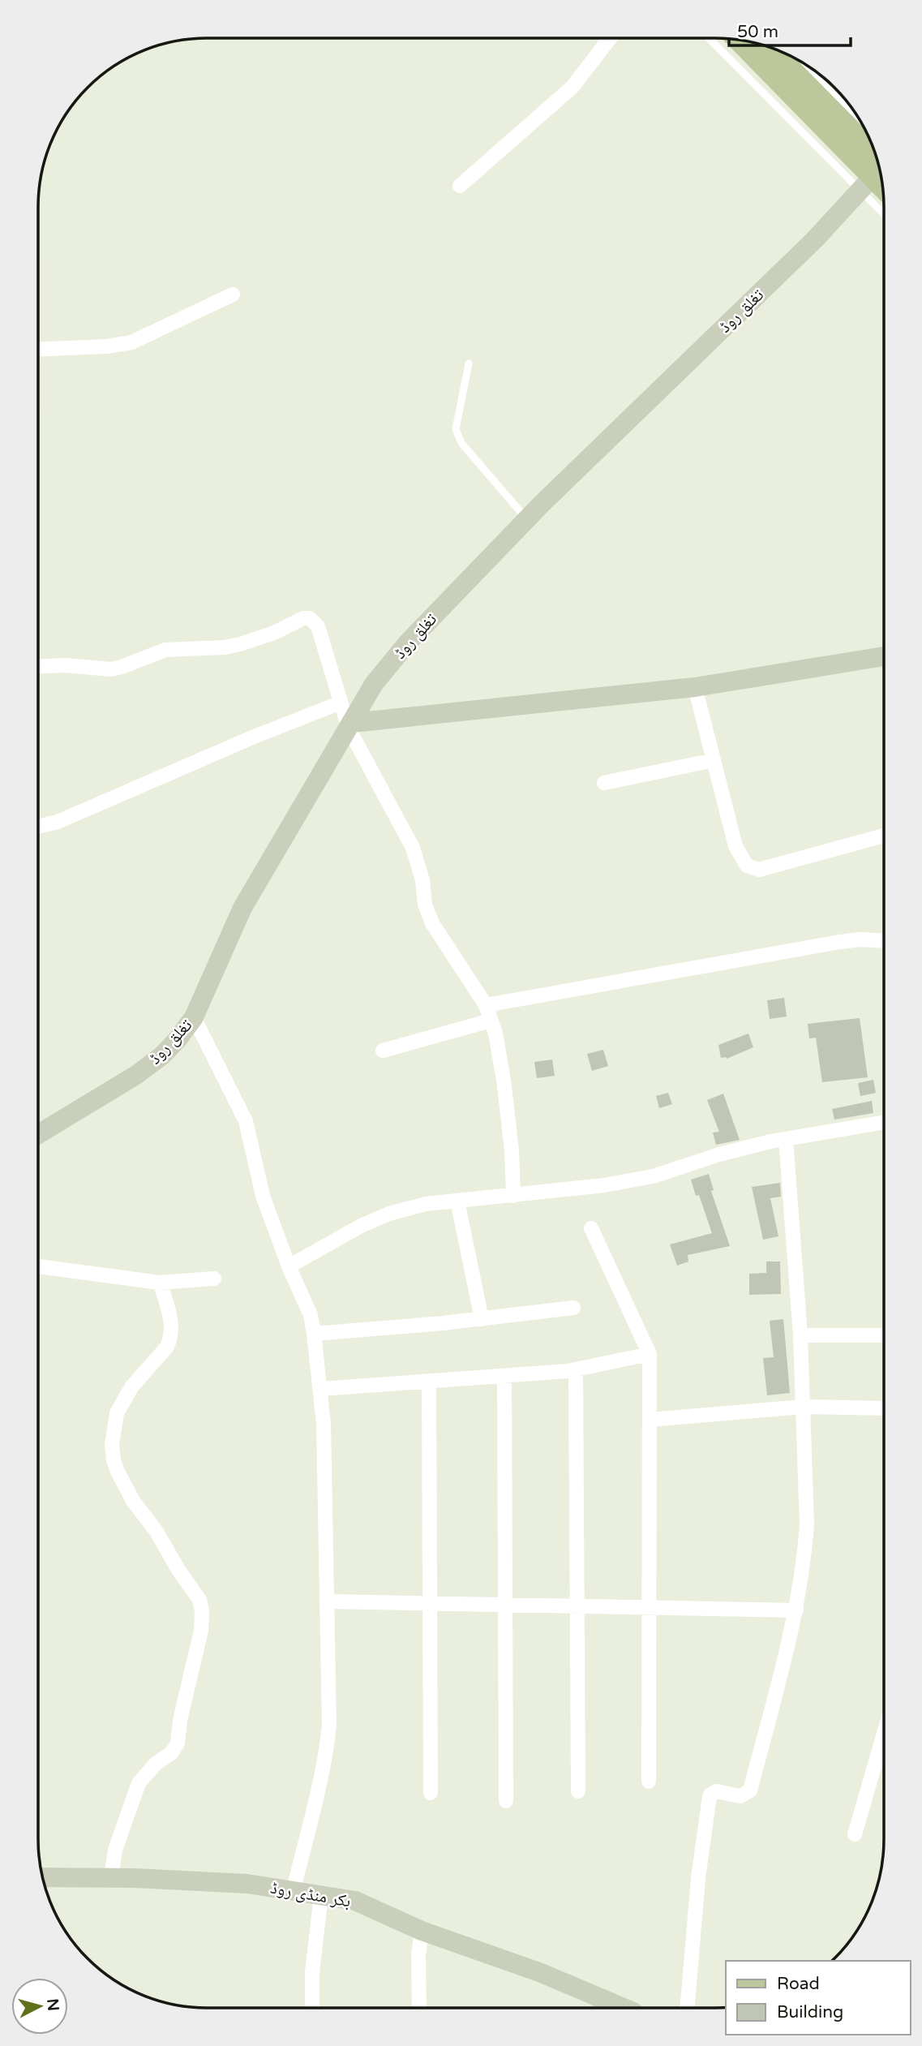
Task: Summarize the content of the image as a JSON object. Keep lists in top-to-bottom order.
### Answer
{
  "streets": {
    "street": ["تغلق روڈ", "بکر منڈی روڈ"]
  },
  "legend": ["Road", "Building"],
  "scale_bar": "50 m",
  "north": "right"
}
